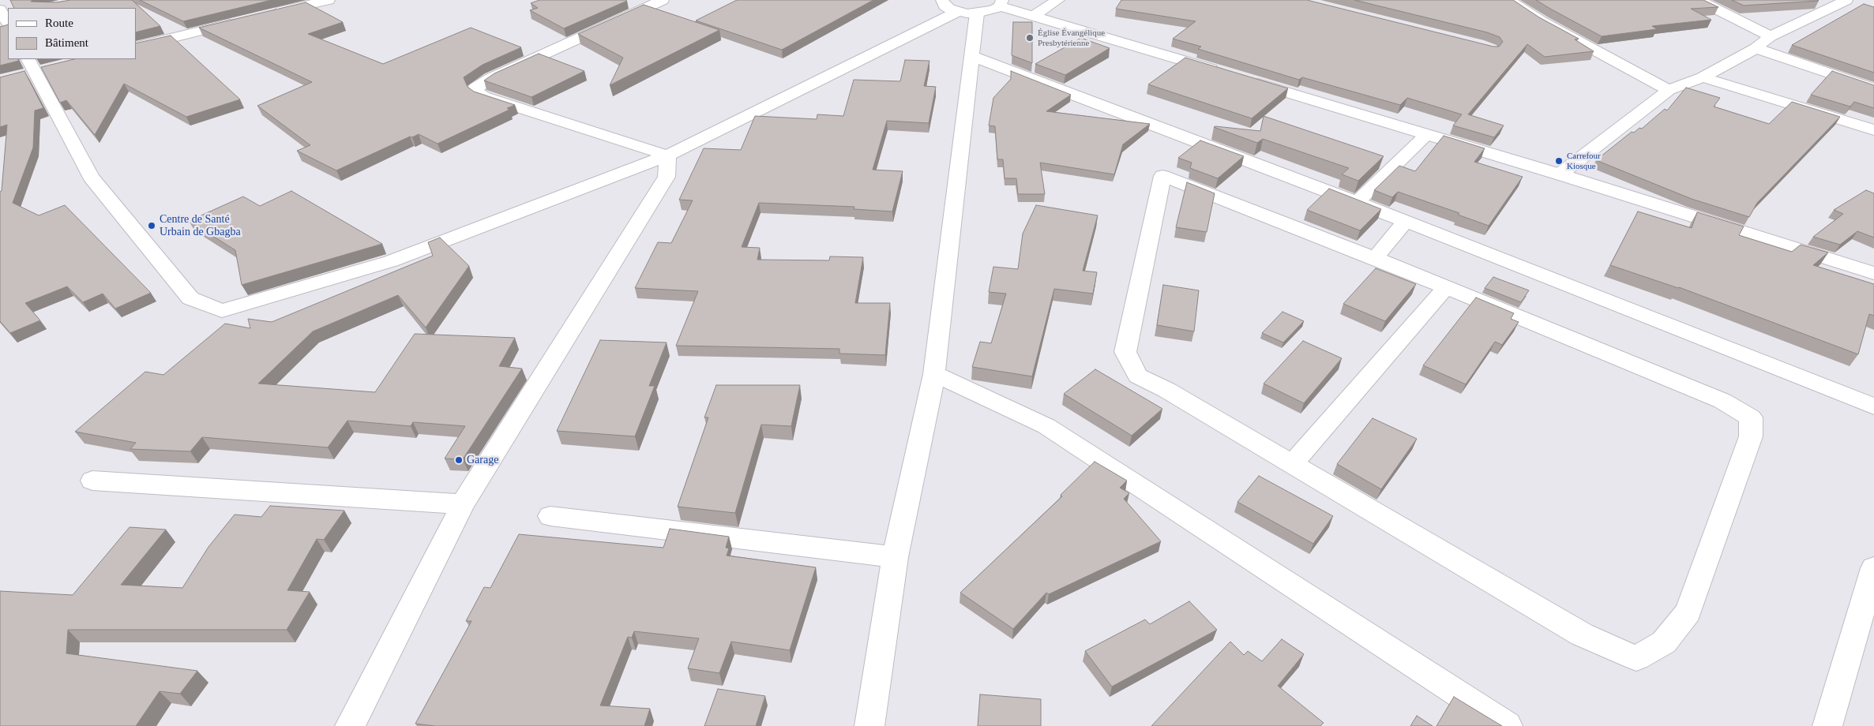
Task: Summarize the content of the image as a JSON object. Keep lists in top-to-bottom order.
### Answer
{
  "places": [
    "Église Évangélique Presbytérienne",
    "Carrefour Kiosque",
    "Centre de Santé Urbain de Gbagba",
    "Garage"
  ],
  "legend": ["Route", "Bâtiment"]
}
